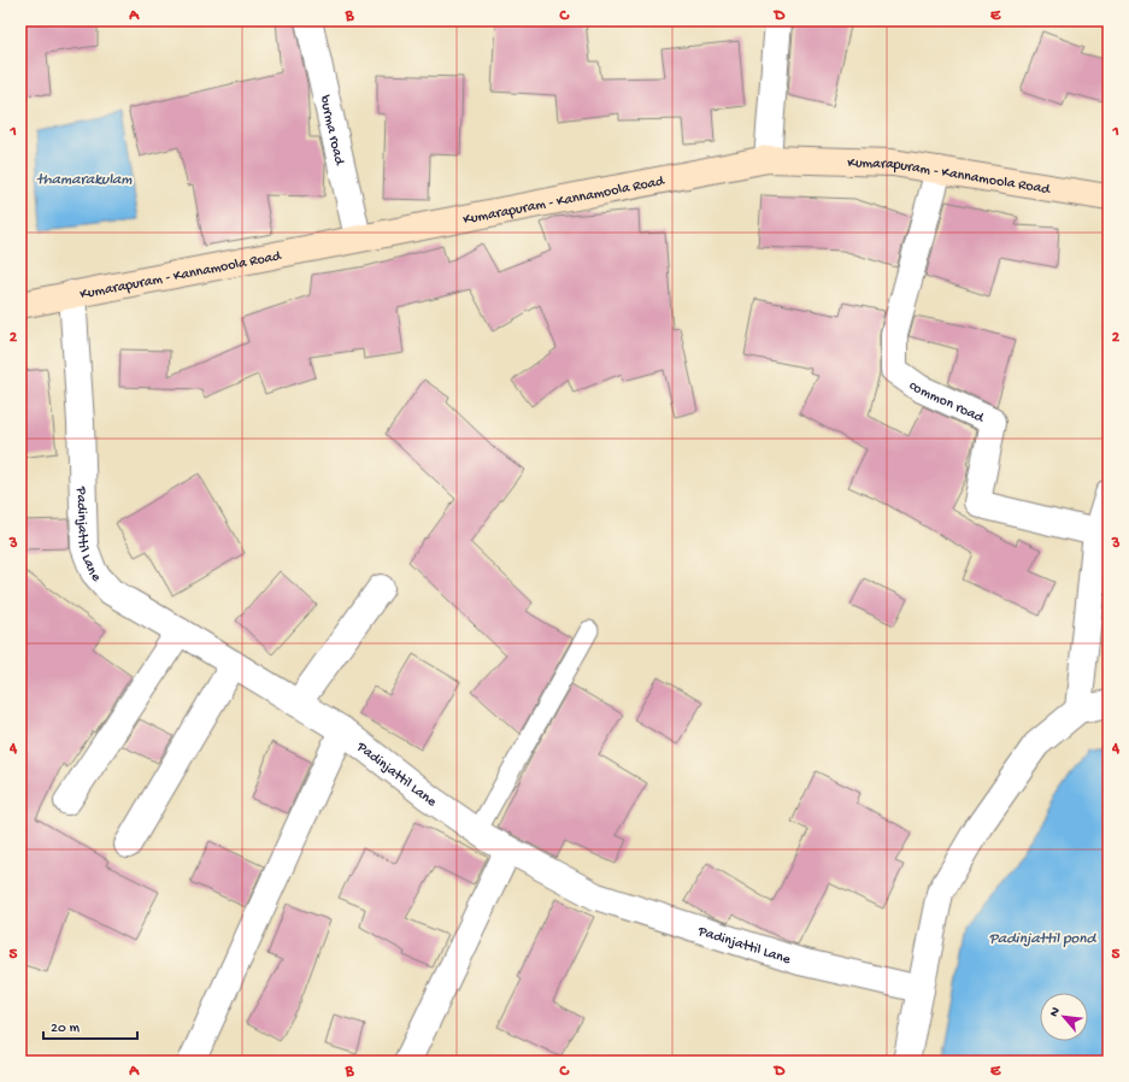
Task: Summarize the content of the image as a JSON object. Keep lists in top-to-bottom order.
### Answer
{
  "streets": {
    "main road": ["Kumarapuram - Kannamoola Road"],
    "street": ["burma road", "common road", "Padinjattil Lane"]
  },
  "crossings": [
    ["burma road", "Kumarapuram - Kannamoola Road"],
    ["Kumarapuram - Kannamoola Road", "common road"],
    ["Kumarapuram - Kannamoola Road", "Padinjattil Lane"]
  ],
  "water": ["thamarakulam", "Padinjattil pond"],
  "scale_bar": "20 m",
  "north": "top left",
  "grid": {
    "columns": [
      "A",
      "B",
      "C",
      "D",
      "E"
    ],
    "rows": [
      "1",
      "2",
      "3",
      "4",
      "5"
    ]
  }
}
